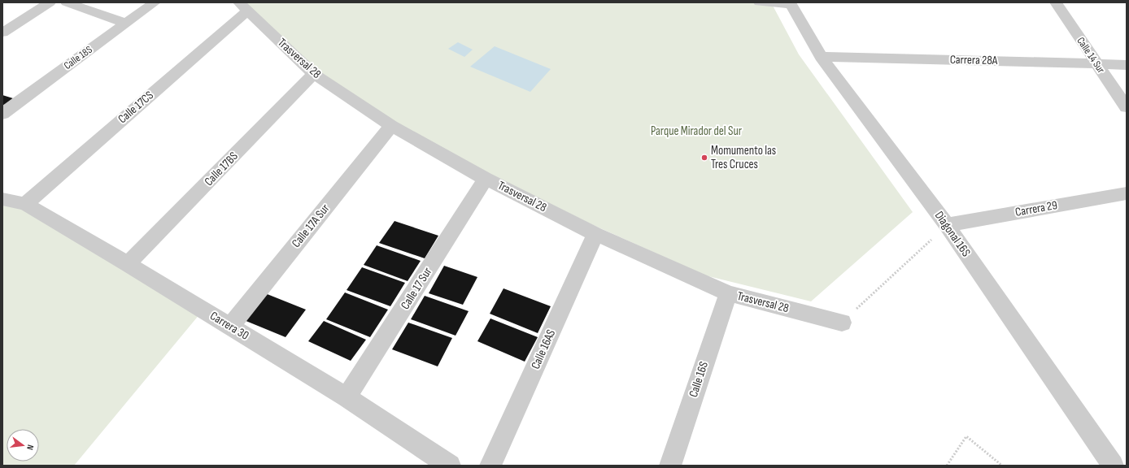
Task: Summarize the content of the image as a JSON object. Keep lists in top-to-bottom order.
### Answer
{
  "streets": {
    "street": [
      "Calle 14 Sur",
      "Calle 18S",
      "Trasversal 28",
      "Carrera 28A",
      "Calle 17CS",
      "Calle 17BS",
      "Carrera 29",
      "Calle 17A Sur",
      "Diagonal 16S",
      "Calle 17 Sur",
      "Carrera 30",
      "Calle 16AS",
      "Calle 16S"
    ]
  },
  "crossings": [
    ["Calle 14 Sur", "Carrera 28A"],
    ["Trasversal 28", "Calle 17CS"],
    ["Trasversal 28", "Calle 17BS"],
    ["Trasversal 28", "Calle 17A Sur"],
    ["Trasversal 28", "Calle 17 Sur"],
    ["Trasversal 28", "Calle 16AS"],
    ["Trasversal 28", "Calle 16S"],
    ["Carrera 28A", "Diagonal 16S"],
    ["Calle 17CS", "Carrera 30"],
    ["Calle 17BS", "Carrera 30"],
    ["Carrera 29", "Diagonal 16S"],
    ["Calle 17A Sur", "Carrera 30"],
    ["Calle 17 Sur", "Carrera 30"]
  ],
  "parks": ["Parque Mirador del Sur"],
  "places": ["Momumento las Tres Cruces"],
  "north": "right"
}
